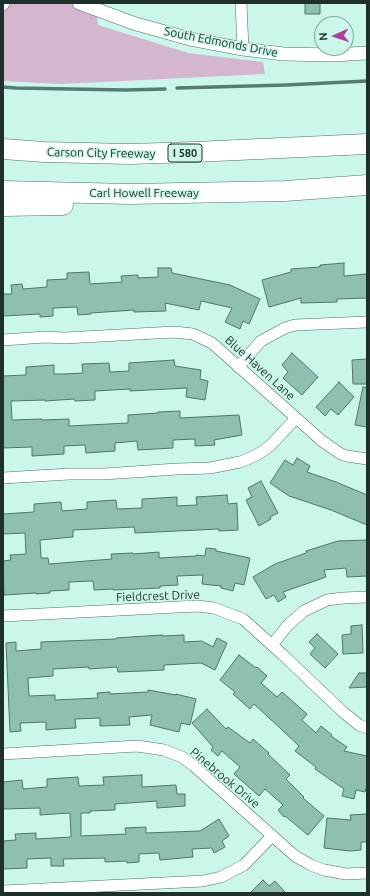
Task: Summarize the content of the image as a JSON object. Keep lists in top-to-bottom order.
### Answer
{
  "streets": {
    "highway": ["Carson City Freeway", "I 580", "Carl Howell Freeway"],
    "street": [
      "South Edmonds Drive",
      "Blue Haven Lane",
      "Fieldcrest Drive",
      "Pinebrook Drive"
    ]
  },
  "north": "left"
}
